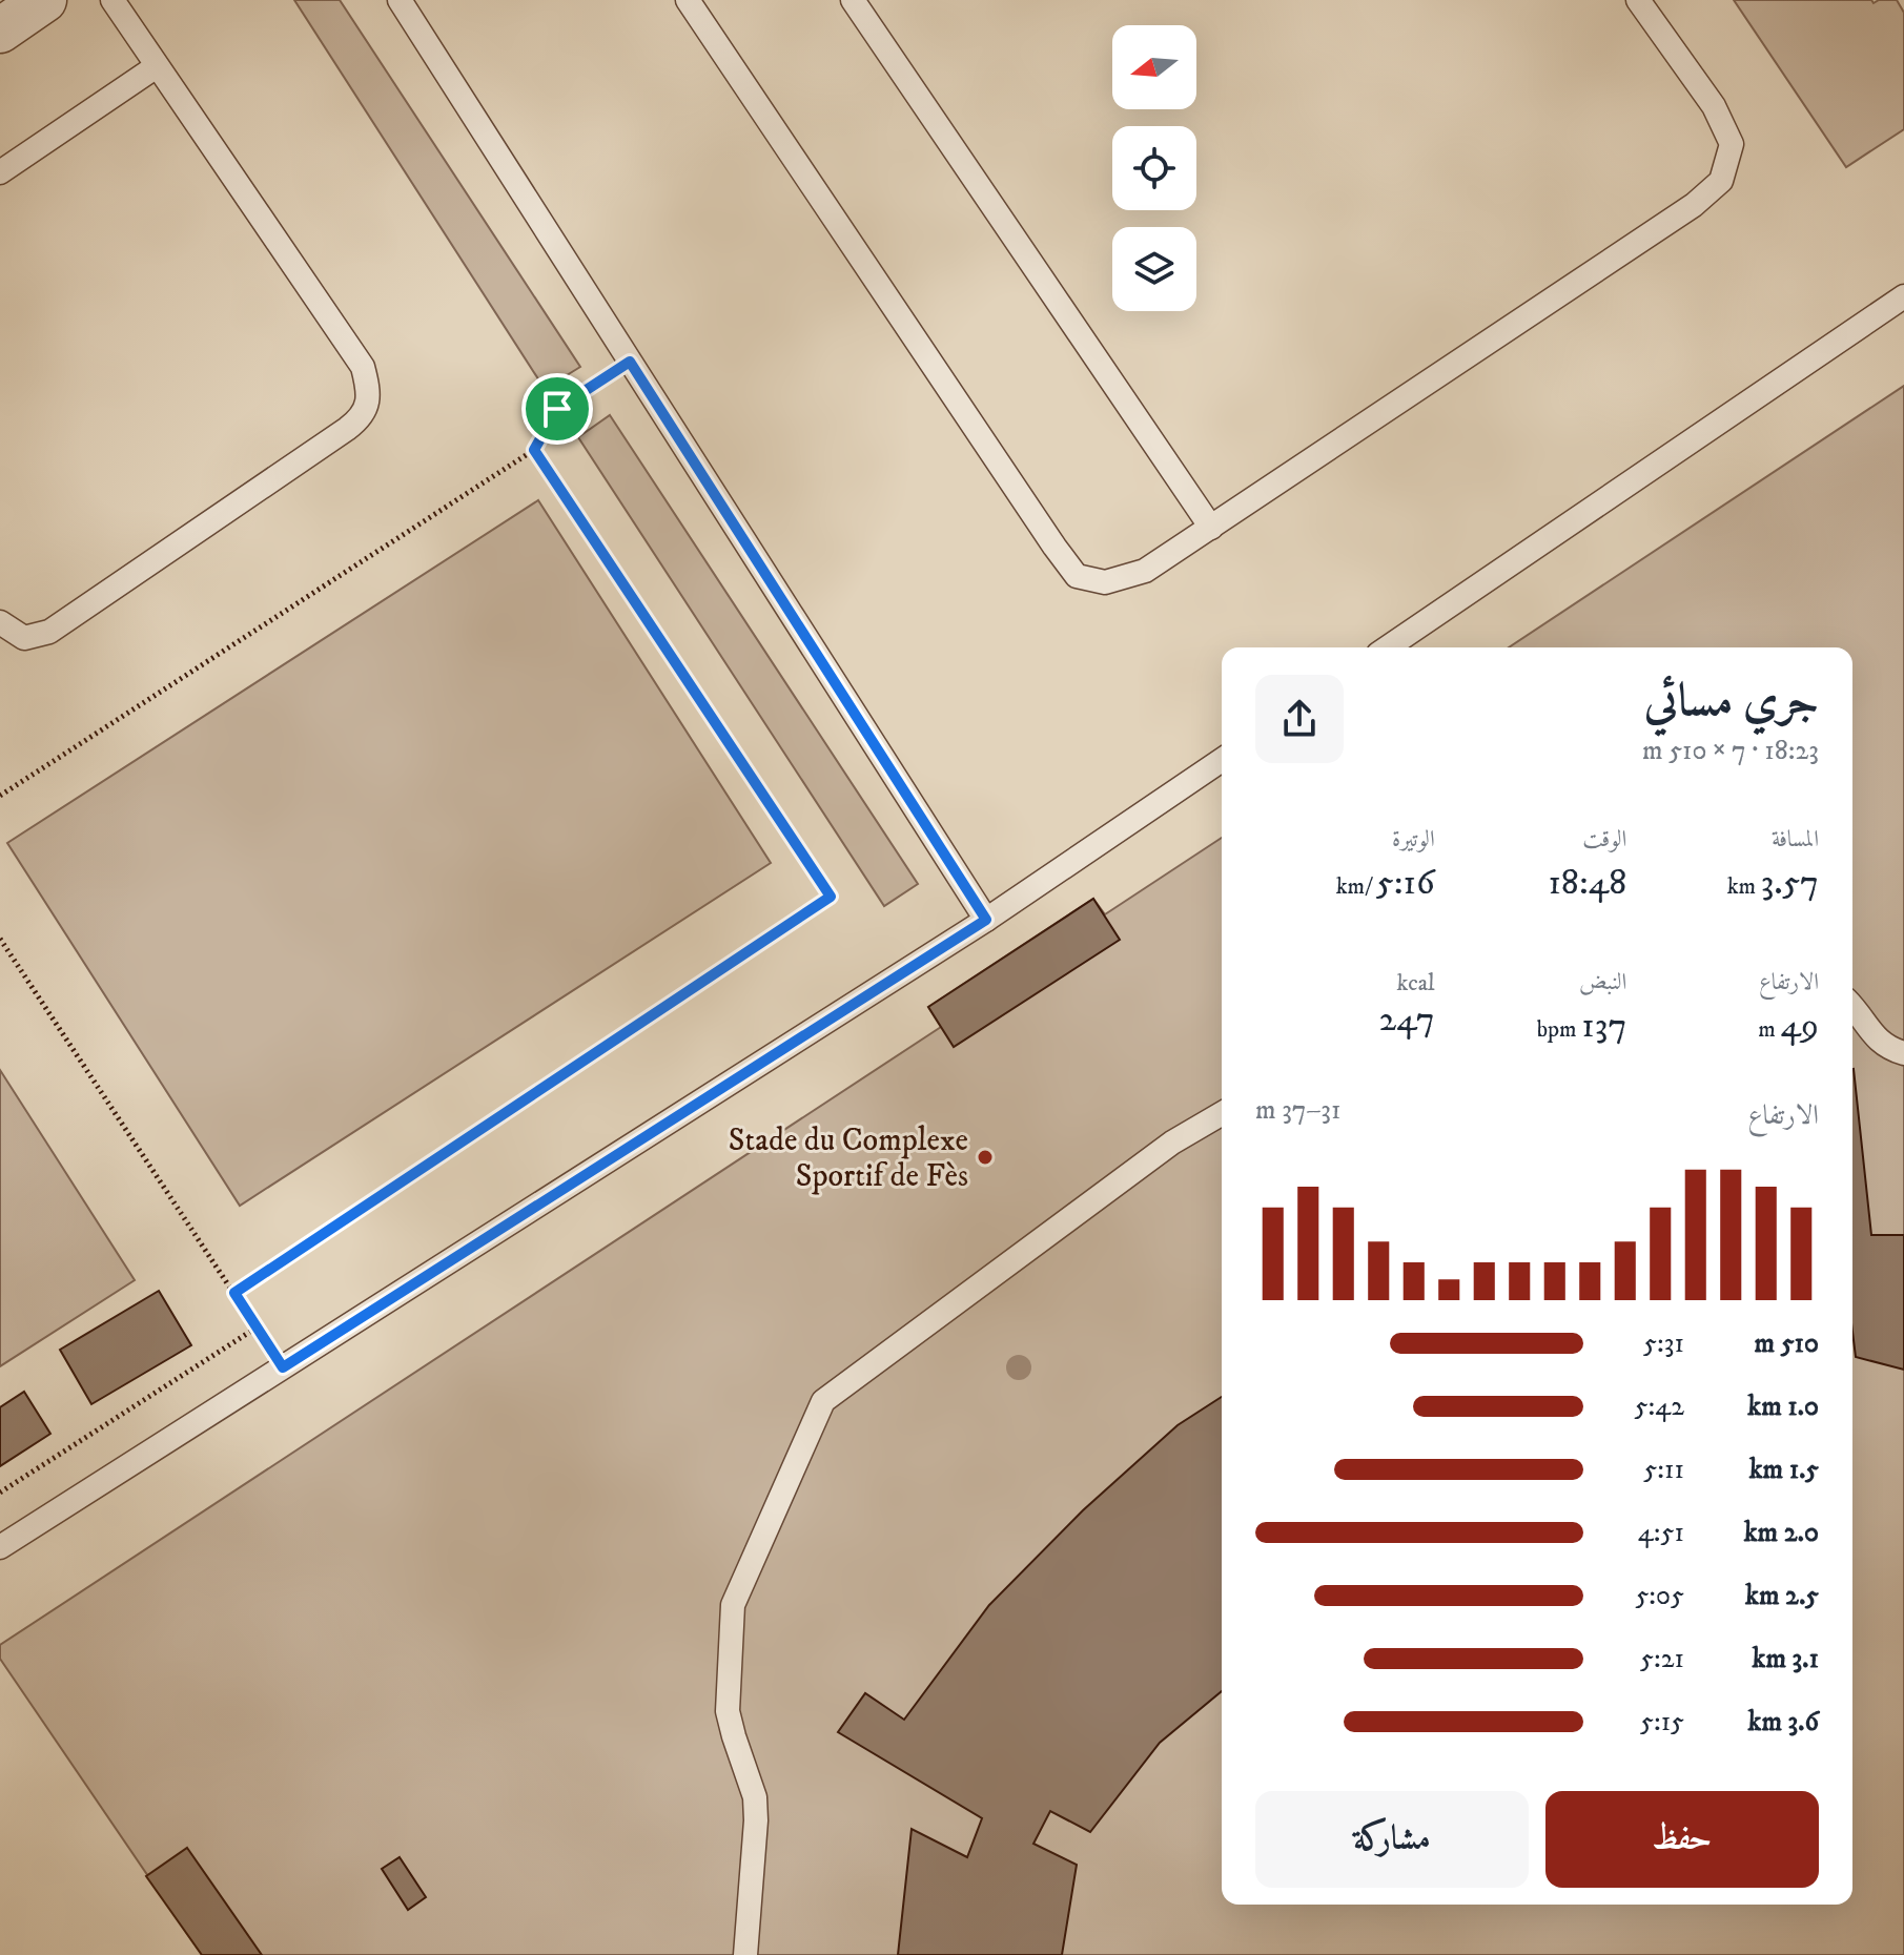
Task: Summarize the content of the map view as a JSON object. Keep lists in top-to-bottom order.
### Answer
{
  "places": ["Stade du Complexe Sportif de Fès"],
  "north": "left",
  "page": {
    "heading": ["جري مسائي", "18:23 · 7 × 510 m"],
    "stats": [
      ["المسافة", "3.57 km"],
      ["الوقت", "18:48"],
      ["الوتيرة", "5:16 /km"],
      ["الارتفاع", "49 m"],
      ["النبض", "137 bpm"],
      ["kcal", "247"]
    ],
    "chart": ["الارتفاع", "31–37 m"],
    "list": [
      {
        "name": "510 m",
        "note": "5:31"
      },
      {
        "name": "1.0 km",
        "note": "5:42"
      },
      {
        "name": "1.5 km",
        "note": "5:11"
      },
      {
        "name": "2.0 km",
        "note": "4:51"
      },
      {
        "name": "2.5 km",
        "note": "5:05"
      },
      {
        "name": "3.1 km",
        "note": "5:21"
      },
      {
        "name": "3.6 km",
        "note": "5:15"
      }
    ],
    "buttons": ["حفظ", "مشاركة"]
  }
}
